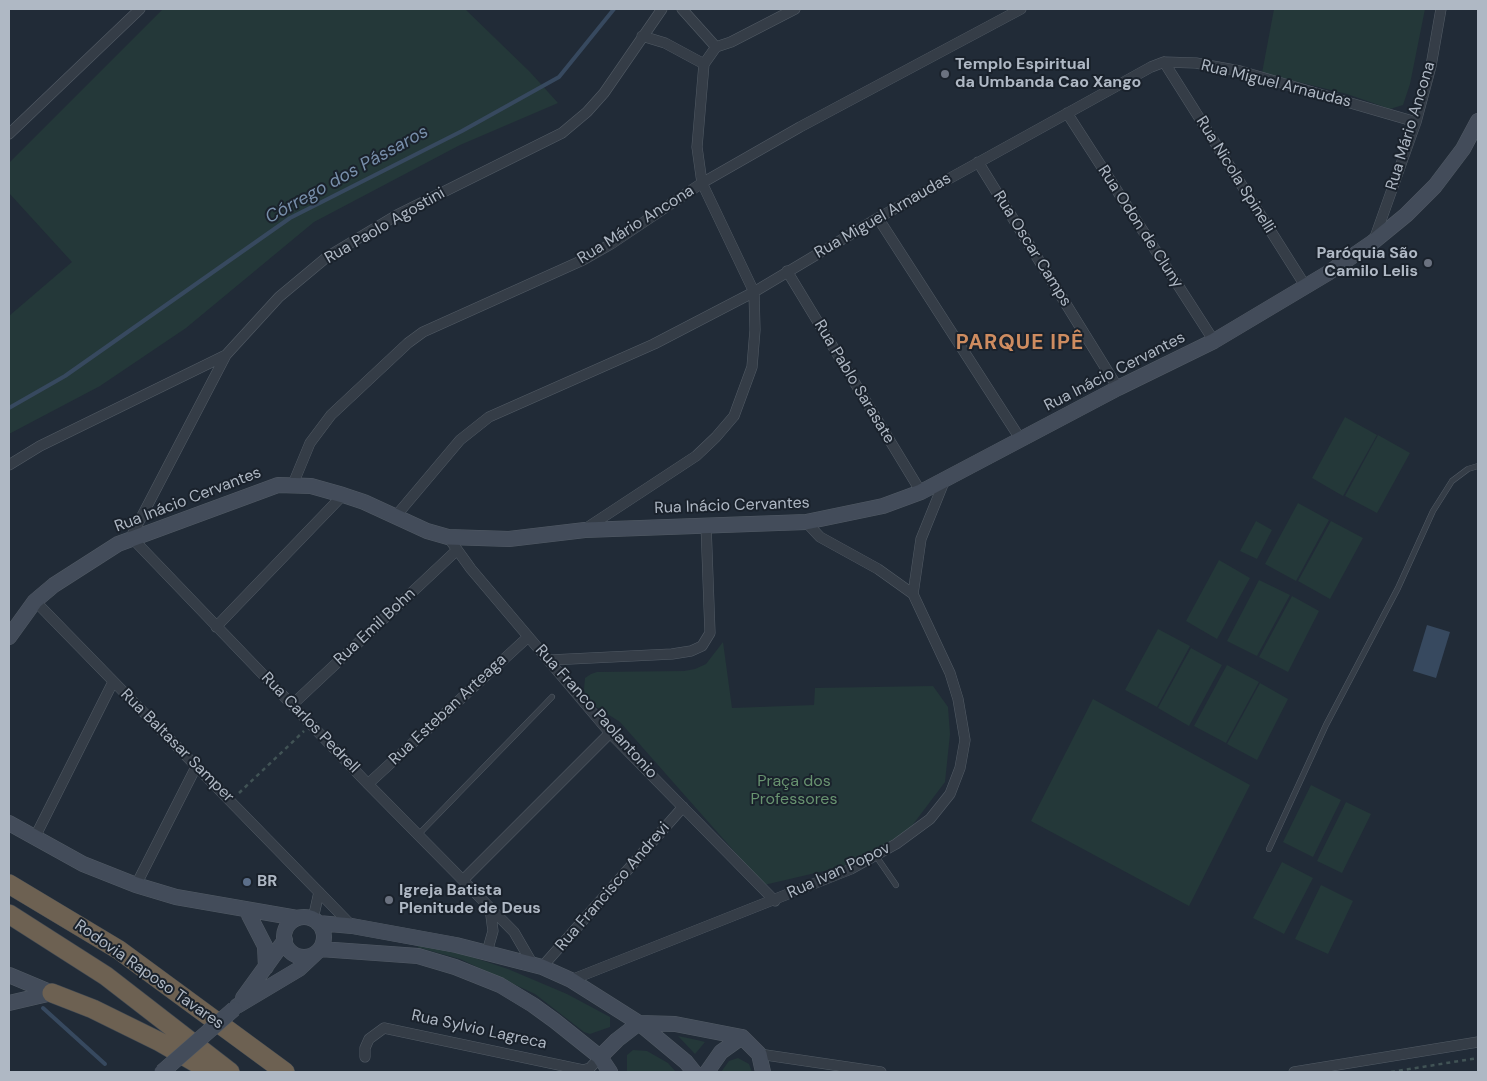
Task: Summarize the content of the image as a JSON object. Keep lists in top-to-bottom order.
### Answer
{
  "streets": {
    "highway": ["Rodovia Raposo Tavares"],
    "main road": ["Rua Inácio Cervantes"],
    "street": [
      "Rua Miguel Arnaudas",
      "Rua Mário Ancona",
      "Rua Nicola Spinelli",
      "Rua Paolo Agostini",
      "Rua Odon de Cluny",
      "Rua Oscar Camps",
      "Rua Pablo Sarasate",
      "Rua Emil Bohn",
      "Rua Esteban Arteaga",
      "Rua Franco Paolantonio",
      "Rua Carlos Pedrell",
      "Rua Baltasar Samper",
      "Rua Ivan Popov",
      "Rua Francisco Andrevi",
      "Rua Sylvio Lagreca"
    ]
  },
  "crossings": [
    ["Rua Miguel Arnaudas", "Rua Mário Ancona"],
    ["Rua Miguel Arnaudas", "Rua Nicola Spinelli"],
    ["Rua Miguel Arnaudas", "Rua Odon de Cluny"],
    ["Rua Miguel Arnaudas", "Rua Oscar Camps"],
    ["Rua Miguel Arnaudas", "Rua Inácio Cervantes"],
    ["Rua Miguel Arnaudas", "Rua Pablo Sarasate"],
    ["Rua Mário Ancona", "Rua Inácio Cervantes"],
    ["Rua Nicola Spinelli", "Rua Inácio Cervantes"],
    ["Rua Odon de Cluny", "Rua Inácio Cervantes"],
    ["Rua Oscar Camps", "Rua Inácio Cervantes"],
    ["Rua Inácio Cervantes", "Rua Pablo Sarasate"],
    ["Rua Inácio Cervantes", "Rua Franco Paolantonio"],
    ["Rua Inácio Cervantes", "Rua Carlos Pedrell"],
    ["Rua Inácio Cervantes", "Rua Baltasar Samper"],
    ["Rua Emil Bohn", "Rua Franco Paolantonio"],
    ["Rua Emil Bohn", "Rua Carlos Pedrell"],
    ["Rua Esteban Arteaga", "Rua Franco Paolantonio"],
    ["Rua Esteban Arteaga", "Rua Carlos Pedrell"],
    ["Rua Franco Paolantonio", "Rua Ivan Popov"],
    ["Rua Franco Paolantonio", "Rua Francisco Andrevi"],
    ["Rua Carlos Pedrell", "Rua Francisco Andrevi"]
  ],
  "districts": ["PARQUE IPÊ"],
  "water": ["Córrego dos Pássaros"],
  "parks": ["Praça dos Professores"],
  "places": [
    "Templo Espiritual da Umbanda Cao Xango",
    "Paróquia São Camilo Lelis",
    "BR",
    "Igreja Batista Plenitude de Deus"
  ]
}
